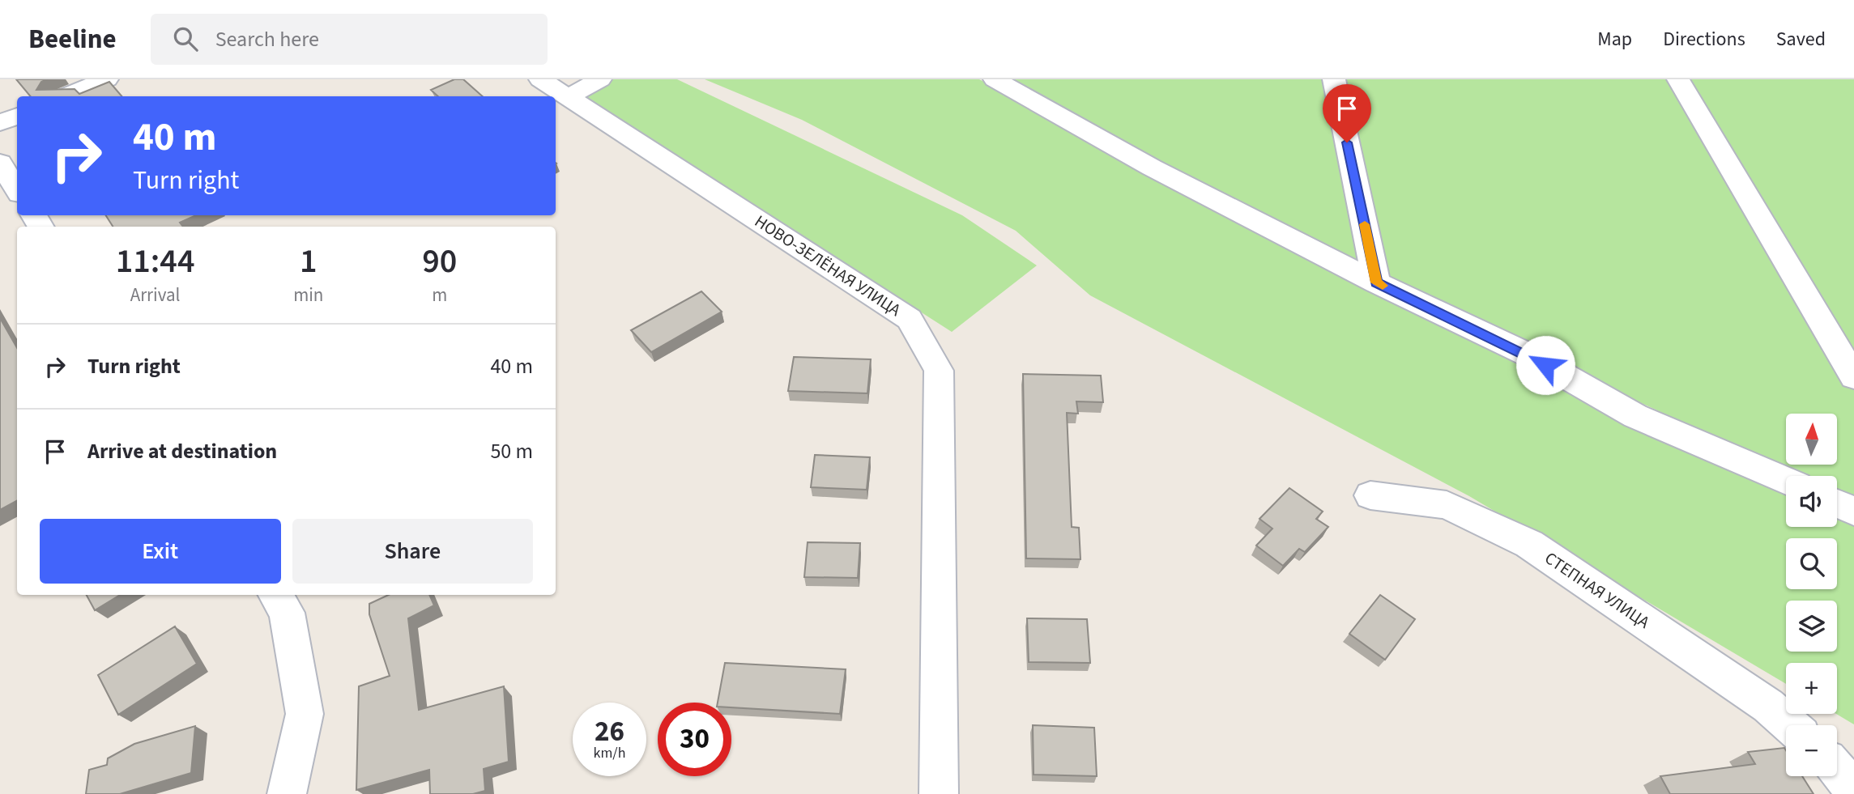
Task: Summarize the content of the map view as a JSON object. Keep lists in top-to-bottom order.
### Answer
{
  "streets": {
    "street": ["НОВО-ЗЕЛЁНАЯ УЛИЦА", "СТЕПНАЯ УЛИЦА"]
  },
  "north": "top",
  "page": {
    "header": "Beeline",
    "search": "Search here",
    "nav": ["Map", "Directions", "Saved"],
    "turn": ["40 m", "Turn right"],
    "eta": [
      "11:44",
      "Arrival",
      "1",
      "min",
      "90",
      "m"
    ],
    "list": [
      {
        "name": "Turn right",
        "value": "40 m"
      },
      {
        "name": "Arrive at destination",
        "value": "50 m"
      }
    ],
    "map_buttons": ["+", "−"],
    "buttons": ["Exit", "Share"],
    "speed": "26 km/h",
    "limit": "30"
  }
}
